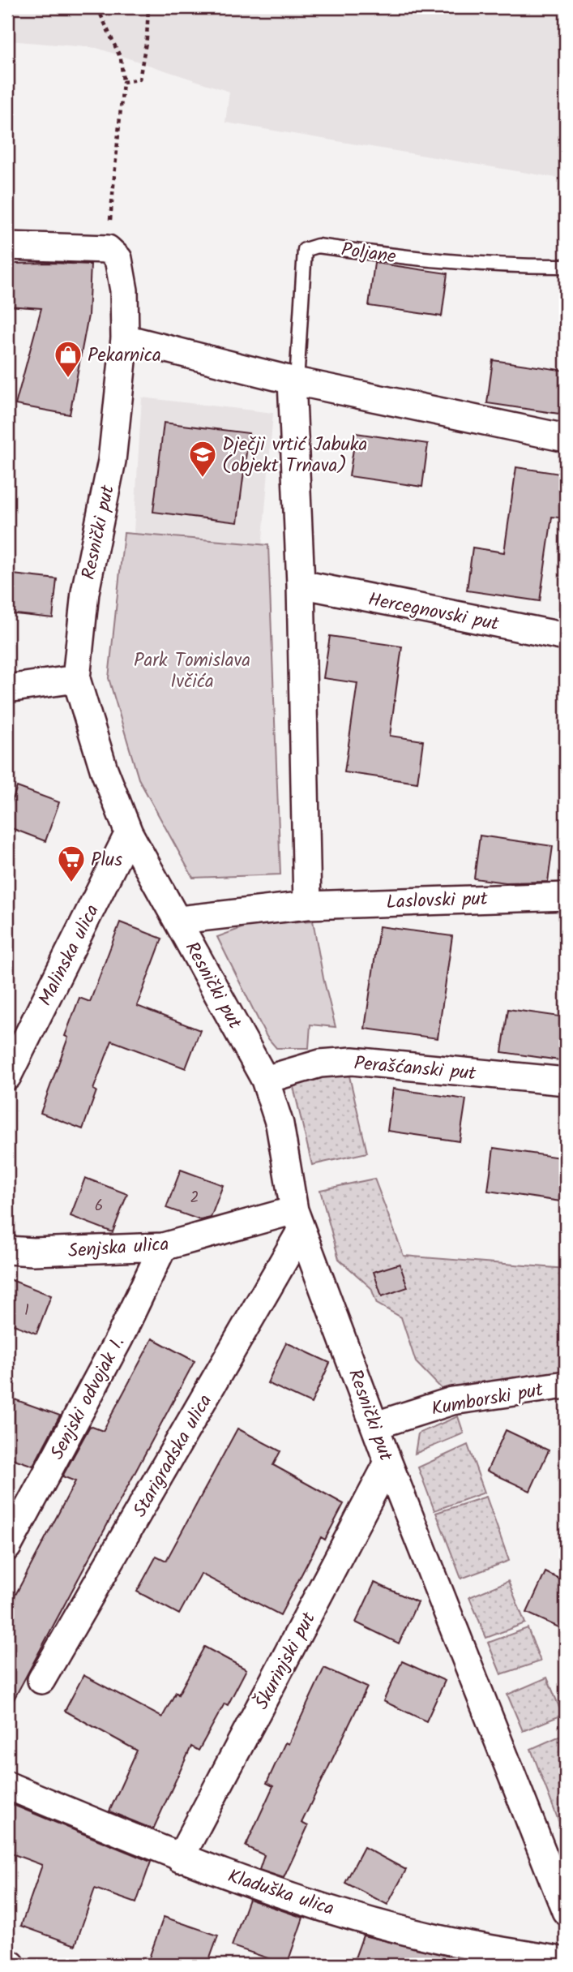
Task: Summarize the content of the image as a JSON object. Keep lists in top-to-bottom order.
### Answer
{
  "streets": {
    "street": [
      "Resnički put",
      "Hercegnovski put",
      "Laslovski put",
      "Malinska ulica",
      "Perašćanski put",
      "Senjska ulica",
      "Senjski odvojak I.",
      "Kumborski put",
      "Starigradska ulica",
      "Škurinjski put",
      "Kladuška ulica"
    ],
    "lane": ["Poljane"]
  },
  "crossings": [
    ["Resnički put", "Laslovski put"],
    ["Resnički put", "Malinska ulica"],
    ["Resnički put", "Perašćanski put"],
    ["Resnički put", "Senjska ulica"],
    ["Resnički put", "Kumborski put"],
    ["Resnički put", "Starigradska ulica"],
    ["Resnički put", "Škurinjski put"],
    ["Senjska ulica", "Senjski odvojak I."],
    ["Senjska ulica", "Starigradska ulica"],
    ["Škurinjski put", "Kladuška ulica"]
  ],
  "parks": ["Park Tomislava Ivčića"],
  "places": {
    "shop": ["Pekarnica"],
    "school or university": ["Dječji vrtić Jabuka (objekt Trnava)"],
    "supermarket": ["Plus"]
  },
  "house_numbers": ["2", "6", "1"]
}
